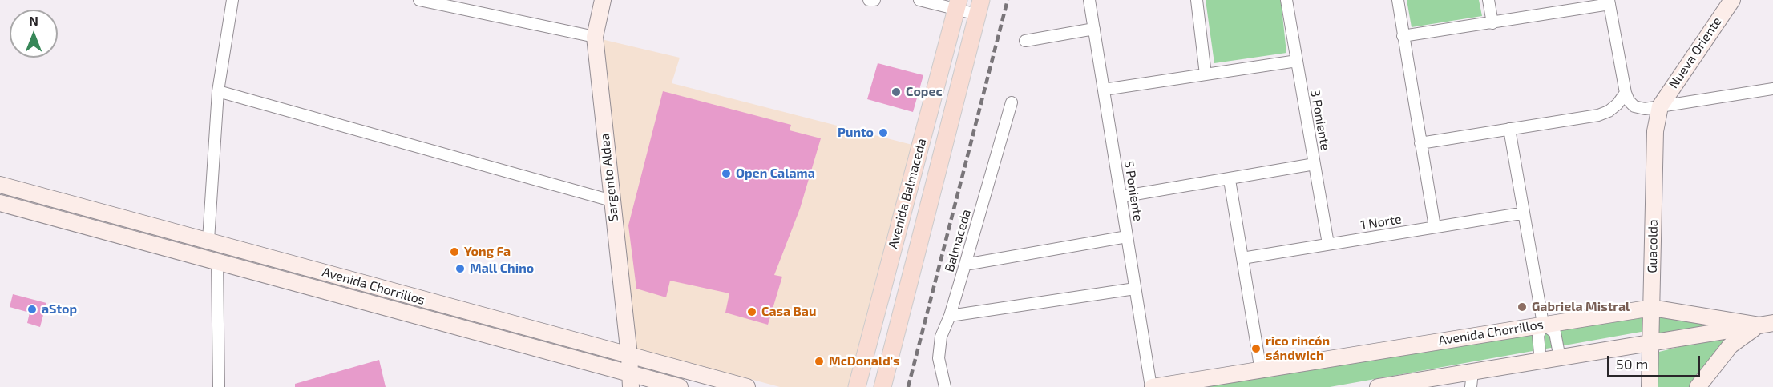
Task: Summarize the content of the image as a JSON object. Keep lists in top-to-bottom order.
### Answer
{
  "streets": {
    "main road": ["Avenida Balmaceda"],
    "street": [
      "Nueva Oriente",
      "3 Poniente",
      "Sargento Aldea",
      "5 Poniente",
      "1 Norte",
      "Balmaceda",
      "Guacolda",
      "Avenida Chorrillos"
    ]
  },
  "crossings": [
    ["Nueva Oriente", "Guacolda"],
    ["3 Poniente", "1 Norte"],
    ["Sargento Aldea", "Avenida Chorrillos"],
    ["5 Poniente", "Avenida Chorrillos"],
    ["Guacolda", "Avenida Chorrillos"]
  ],
  "places": [
    "Copec",
    "Punto",
    "Open Calama",
    "Yong Fa",
    "Mall Chino",
    "Gabriela Mistral",
    "aStop",
    "Casa Bau",
    "rico rincón sándwich",
    "McDonald's"
  ],
  "scale_bar": "50 m",
  "north": "top"
}
